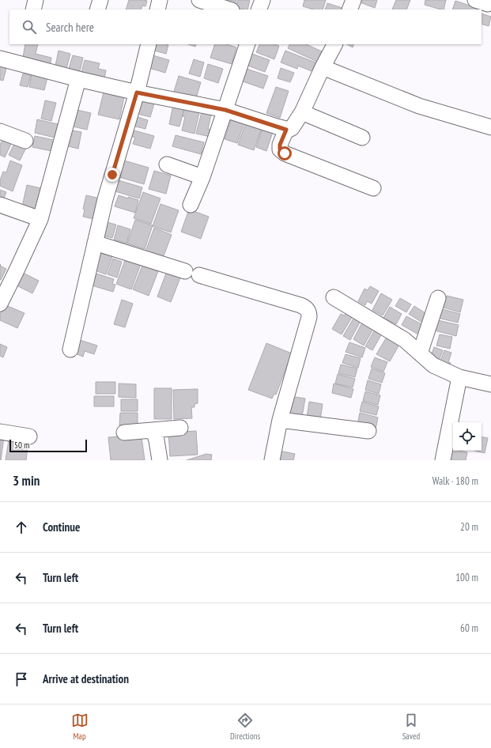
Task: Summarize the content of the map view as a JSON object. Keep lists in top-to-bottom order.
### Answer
{
  "scale_bar": "50 m",
  "page": {
    "search": "Search here",
    "scale": "50 m",
    "heading": ["3 min", "Walk · 180 m"],
    "list": [
      ["Continue", "20 m"],
      ["Turn left", "100 m"],
      ["Turn left", "60 m"],
      "Arrive at destination"
    ],
    "nav": ["Map", "Directions", "Saved"]
  }
}
